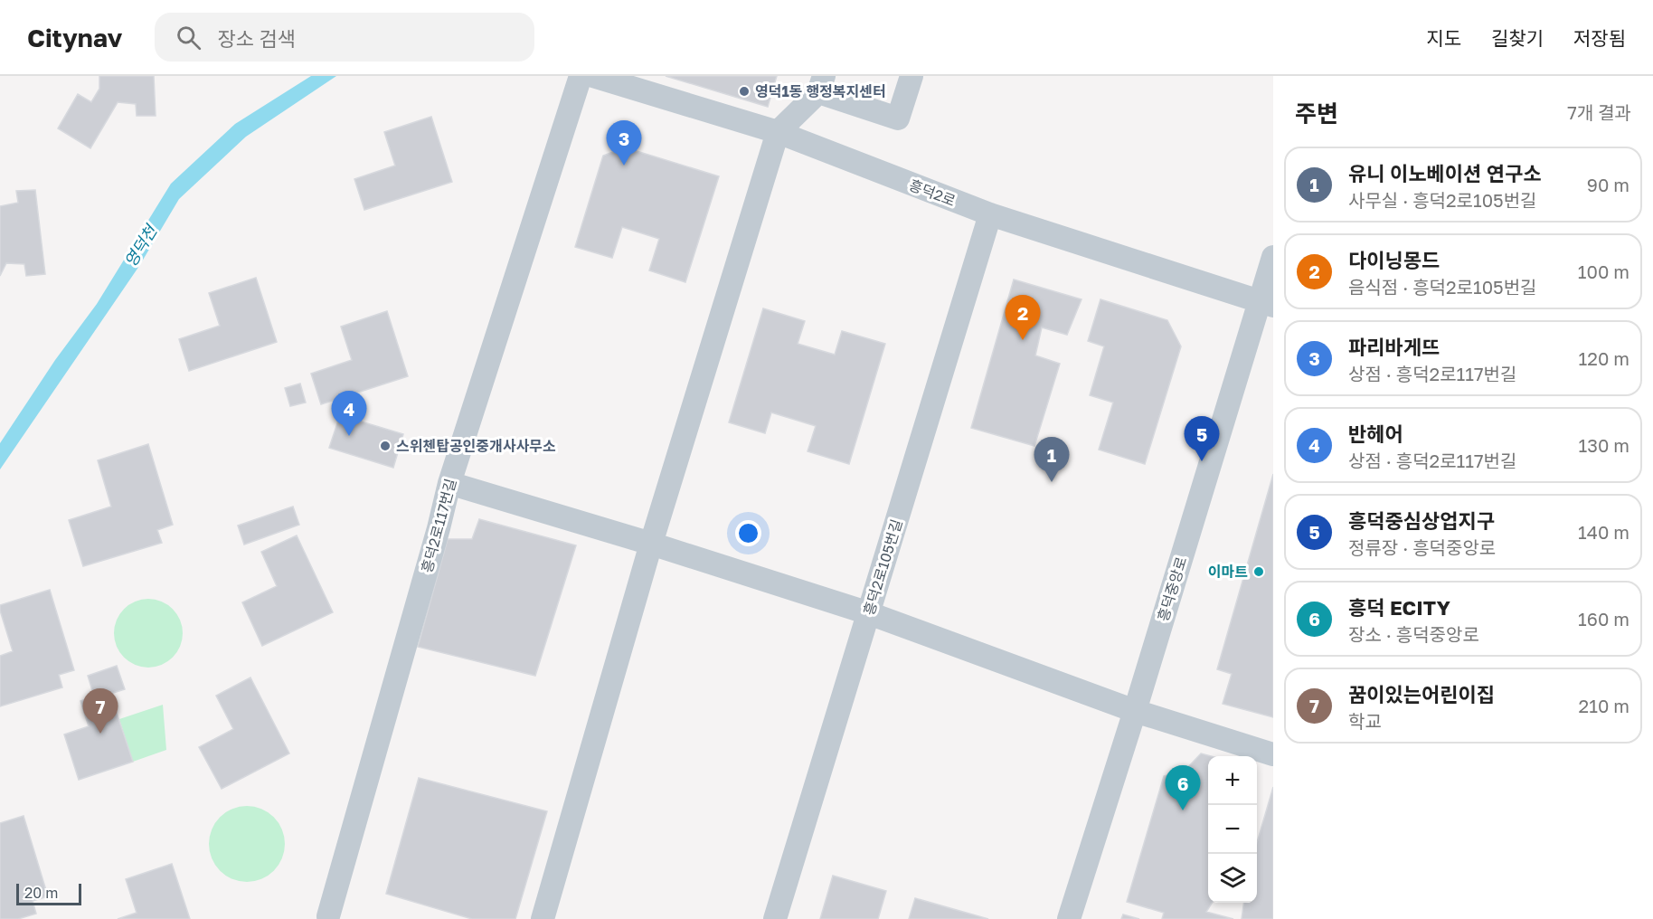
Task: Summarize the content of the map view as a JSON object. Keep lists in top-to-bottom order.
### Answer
{
  "streets": {
    "street": [
      "흥덕2로",
      "흥덕2로117번길",
      "흥덕2로105번길",
      "흥덕중앙로"
    ]
  },
  "crossings": [
    ["흥덕2로", "흥덕2로105번길"],
    ["흥덕2로", "흥덕중앙로"]
  ],
  "water": ["영덕천"],
  "places": ["영덕1동 행정복지센터", "스위첸탑공인중개사사무소", "이마트"],
  "scale_bar": "20 m",
  "page": {
    "header": "Citynav",
    "search": "장소 검색",
    "nav": ["지도", "길찾기", "저장됨"],
    "heading": ["주변", "7개 결과"],
    "pins": [
      "3",
      "2",
      "4",
      "5",
      "1",
      "7",
      "6"
    ],
    "list": [
      {
        "mark": "1",
        "name": "유니 이노베이션 연구소",
        "note": "사무실 · 흥덕2로105번길",
        "value": "90 m"
      },
      {
        "mark": "2",
        "name": "다이닝몽드",
        "note": "음식점 · 흥덕2로105번길",
        "value": "100 m"
      },
      {
        "mark": "3",
        "name": "파리바게뜨",
        "note": "상점 · 흥덕2로117번길",
        "value": "120 m"
      },
      {
        "mark": "4",
        "name": "반헤어",
        "note": "상점 · 흥덕2로117번길",
        "value": "130 m"
      },
      {
        "mark": "5",
        "name": "흥덕중심상업지구",
        "note": "정류장 · 흥덕중앙로",
        "value": "140 m"
      },
      {
        "mark": "6",
        "name": "흥덕 ECITY",
        "note": "장소 · 흥덕중앙로",
        "value": "160 m"
      },
      {
        "mark": "7",
        "name": "꿈이있는어린이집",
        "note": "학교",
        "value": "210 m"
      }
    ],
    "map_buttons": ["+", "−"],
    "scale": "20 m"
  }
}
